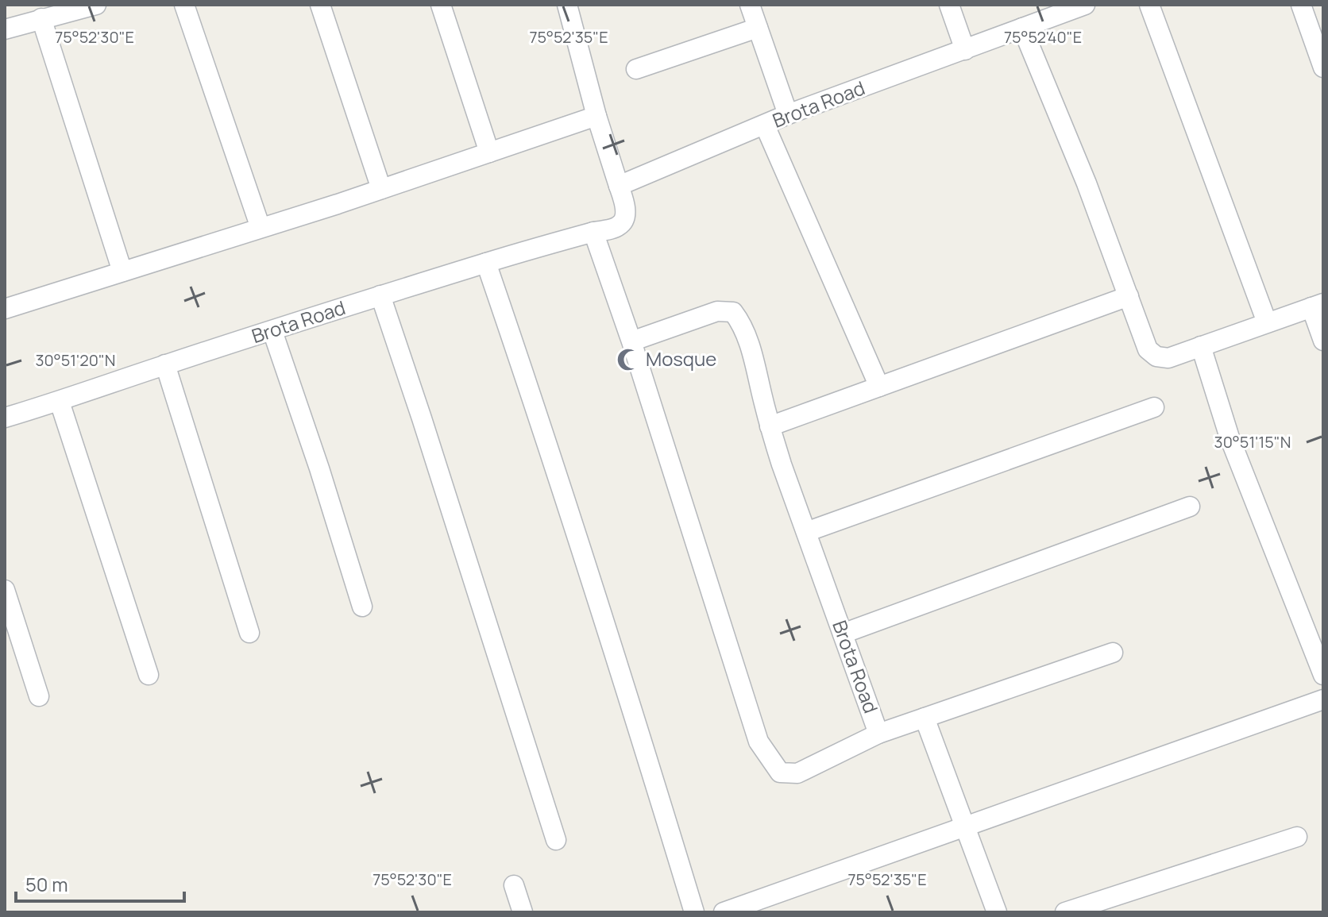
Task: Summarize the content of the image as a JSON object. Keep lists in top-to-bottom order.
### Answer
{
  "streets": {
    "street": ["Brota Road"]
  },
  "places": {
    "mosque": ["Mosque"]
  },
  "scale_bar": "50 m",
  "coordinates": [
    "75°52'30\"E",
    "75°52'35\"E",
    "75°52'40\"E",
    "30°51'20\"N",
    "30°51'15\"N"
  ]
}
